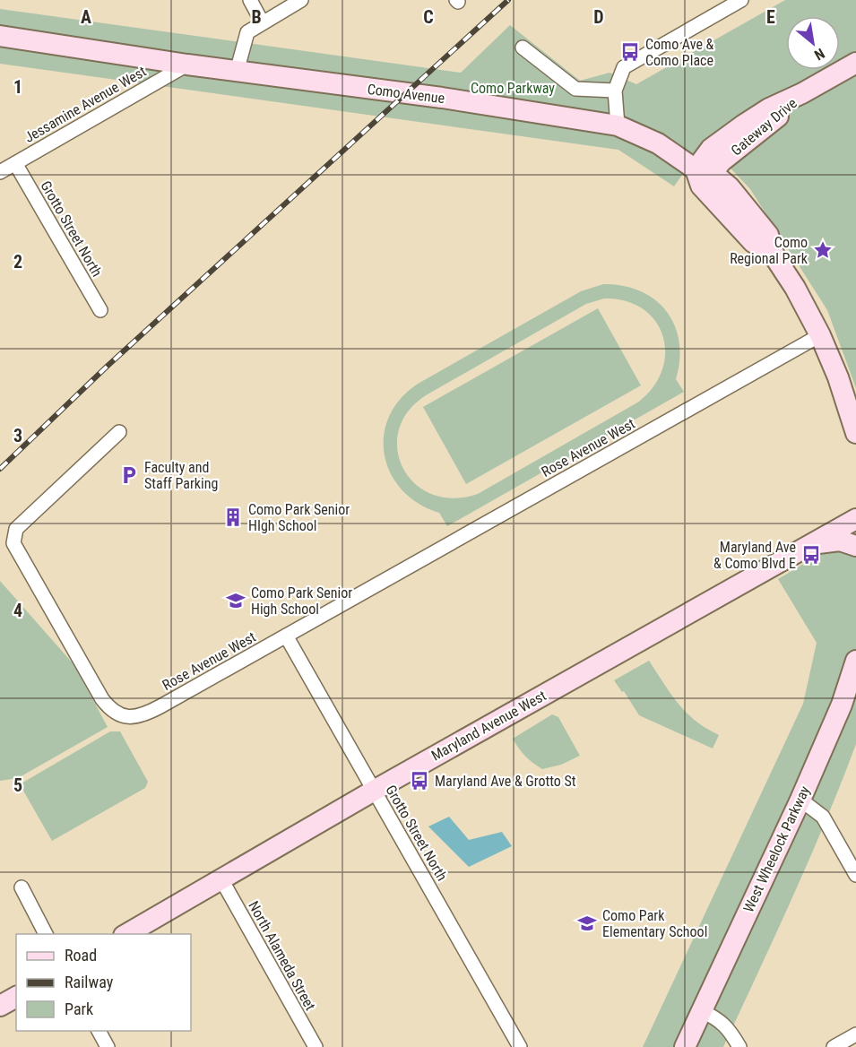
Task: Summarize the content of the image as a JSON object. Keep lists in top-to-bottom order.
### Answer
{
  "streets": {
    "street": [
      "Como Avenue",
      "Jessamine Avenue West",
      "Gateway Drive",
      "Grotto Street North",
      "Rose Avenue West",
      "Maryland Avenue West",
      "West Wheelock Parkway",
      "North Alameda Street"
    ]
  },
  "crossings": [
    ["Como Avenue", "Jessamine Avenue West"],
    ["Como Avenue", "Gateway Drive"],
    ["Jessamine Avenue West", "Grotto Street North"],
    ["Grotto Street North", "Rose Avenue West"],
    ["Grotto Street North", "Maryland Avenue West"],
    ["Maryland Avenue West", "North Alameda Street"]
  ],
  "parks": ["Como Parkway"],
  "places": {
    "bus stop": ["Como Ave & Como Place", "Maryland Ave & Como Blvd E", "Maryland Ave & Grotto St"],
    "place": ["Como Regional Park"],
    "parking": ["Faculty and Staff Parking"],
    "building": ["Como Park Senior HIgh School"],
    "school or university": ["Como Park Senior High School", "Como Park Elementary School"]
  },
  "legend": ["Road", "Railway", "Park"],
  "north": "bottom right",
  "grid": {
    "columns": [
      "A",
      "B",
      "C",
      "D",
      "E"
    ],
    "rows": [
      "1",
      "2",
      "3",
      "4",
      "5"
    ]
  }
}
